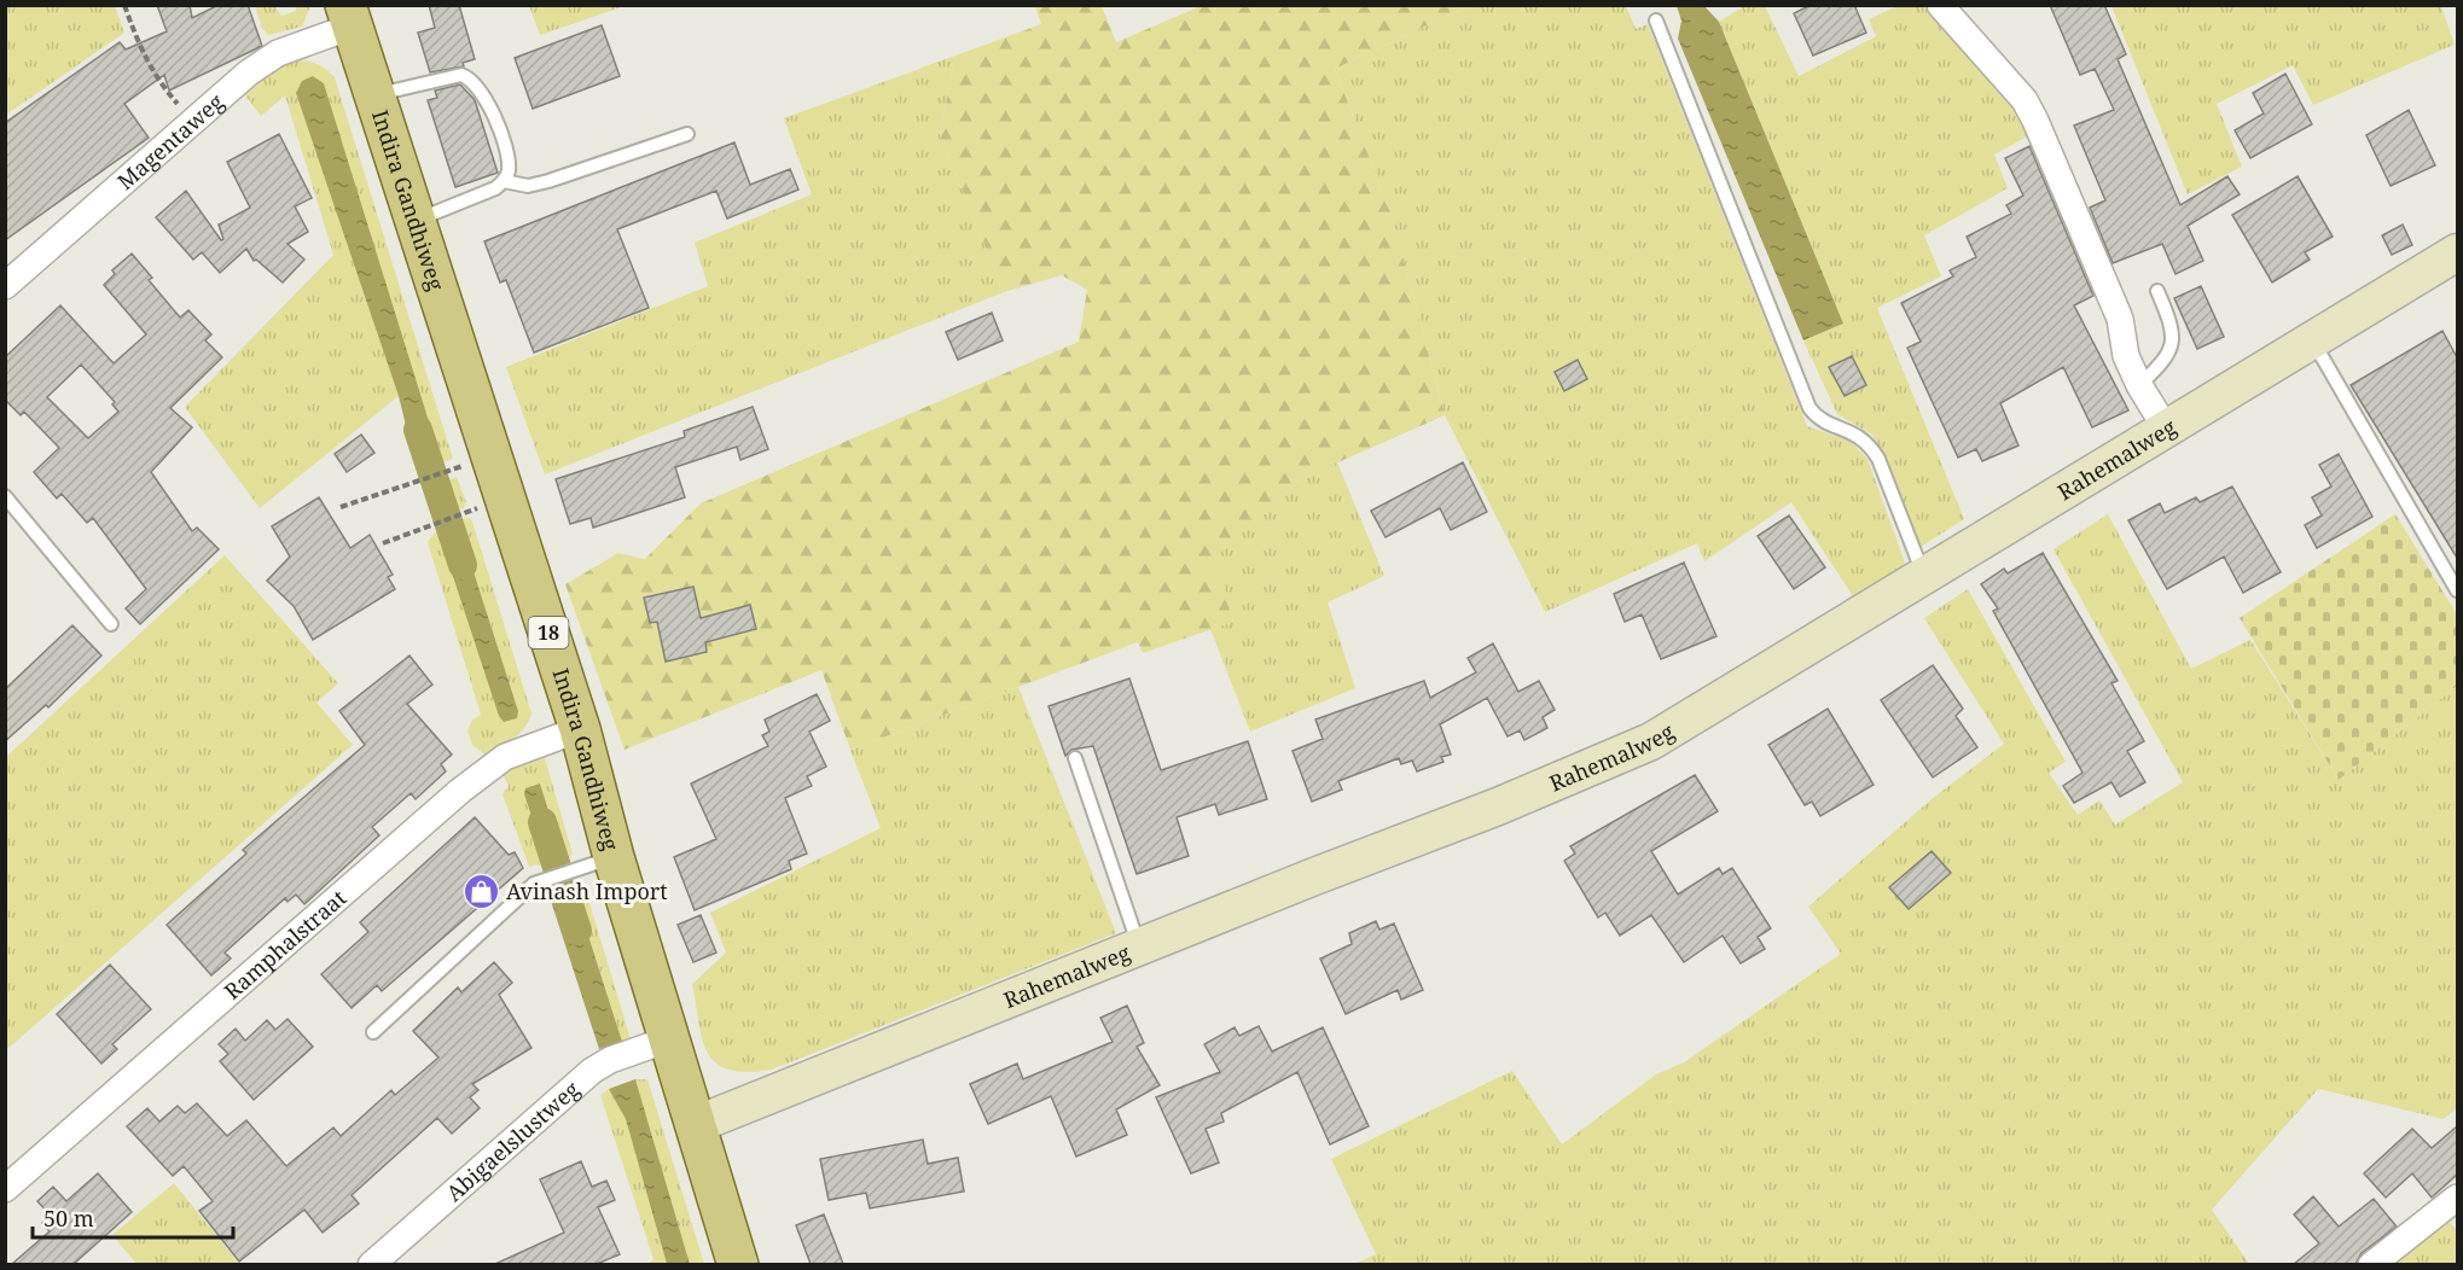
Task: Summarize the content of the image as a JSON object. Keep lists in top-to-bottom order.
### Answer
{
  "streets": {
    "main road": ["Indira Gandhiweg", "18"],
    "street": [
      "Magentaweg",
      "Rahemalweg",
      "Ramphalstraat",
      "Abigaelslustweg"
    ]
  },
  "crossings": [
    ["Magentaweg", "Indira Gandhiweg"],
    ["Indira Gandhiweg", "Rahemalweg"],
    ["Indira Gandhiweg", "Ramphalstraat"],
    ["Indira Gandhiweg", "Abigaelslustweg"]
  ],
  "places": {
    "shop": ["Avinash Import"]
  },
  "scale_bar": "50 m"
}
